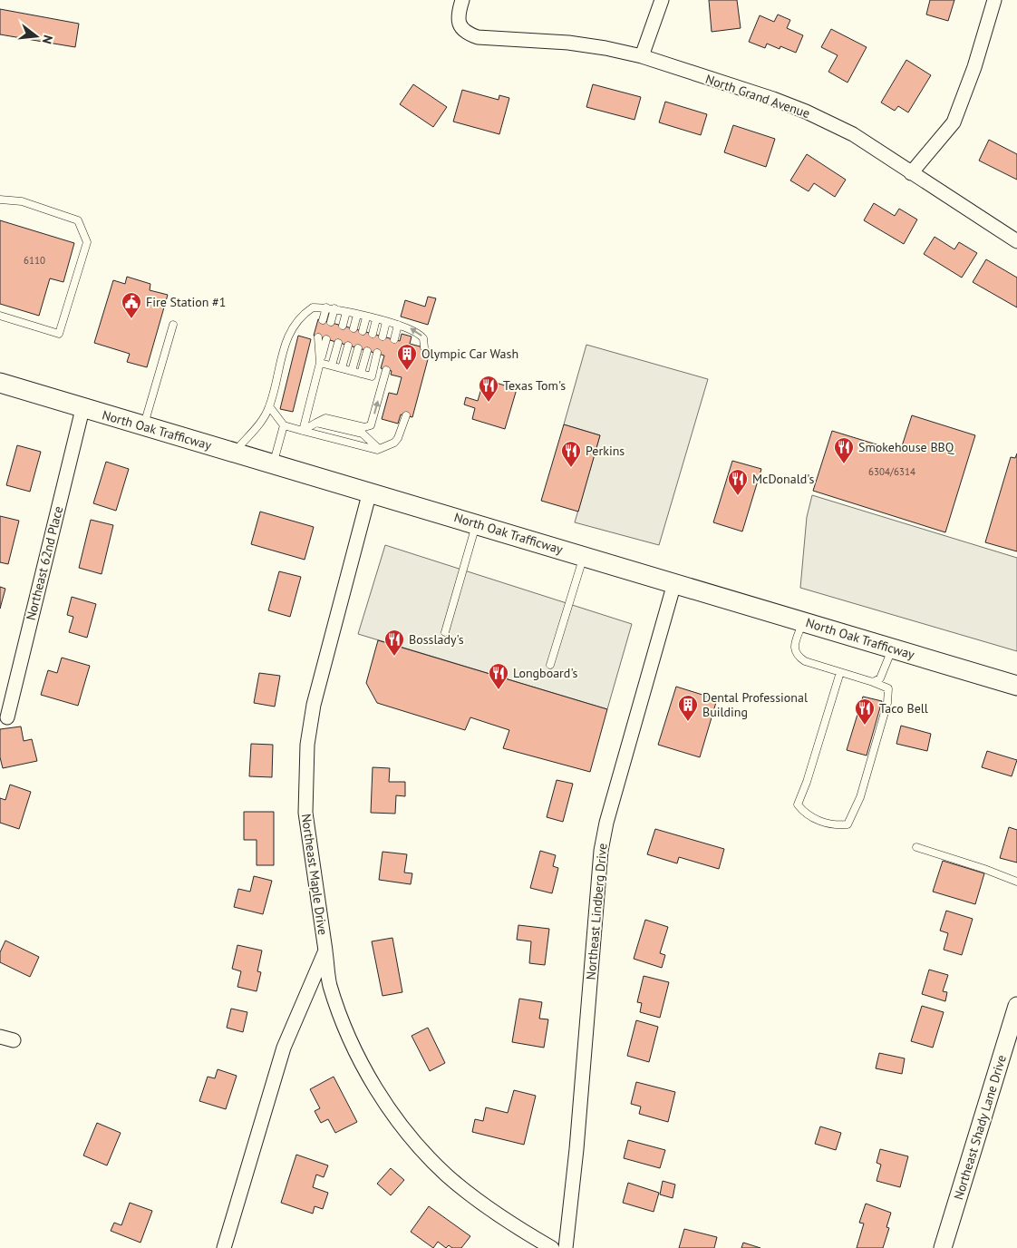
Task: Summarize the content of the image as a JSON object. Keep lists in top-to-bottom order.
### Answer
{
  "streets": {
    "main road": ["North Oak Trafficway"],
    "street": [
      "North Grand Avenue",
      "Northeast 62nd Place",
      "Northeast Maple Drive",
      "Northeast Lindberg Drive",
      "Northeast Shady Lane Drive"
    ]
  },
  "crossings": [
    ["North Oak Trafficway", "Northeast 62nd Place"],
    ["North Oak Trafficway", "Northeast Maple Drive"],
    ["North Oak Trafficway", "Northeast Lindberg Drive"]
  ],
  "places": {
    "public building": ["Fire Station #1"],
    "building": ["Olympic Car Wash", "Dental Professional Building"],
    "restaurant": [
      "Texas Tom's",
      "Smokehouse BBQ",
      "Perkins",
      "McDonald's",
      "Bosslady's",
      "Longboard's",
      "Taco Bell"
    ]
  },
  "house_numbers": ["6110", "6304/6314"],
  "north": "right"
}
